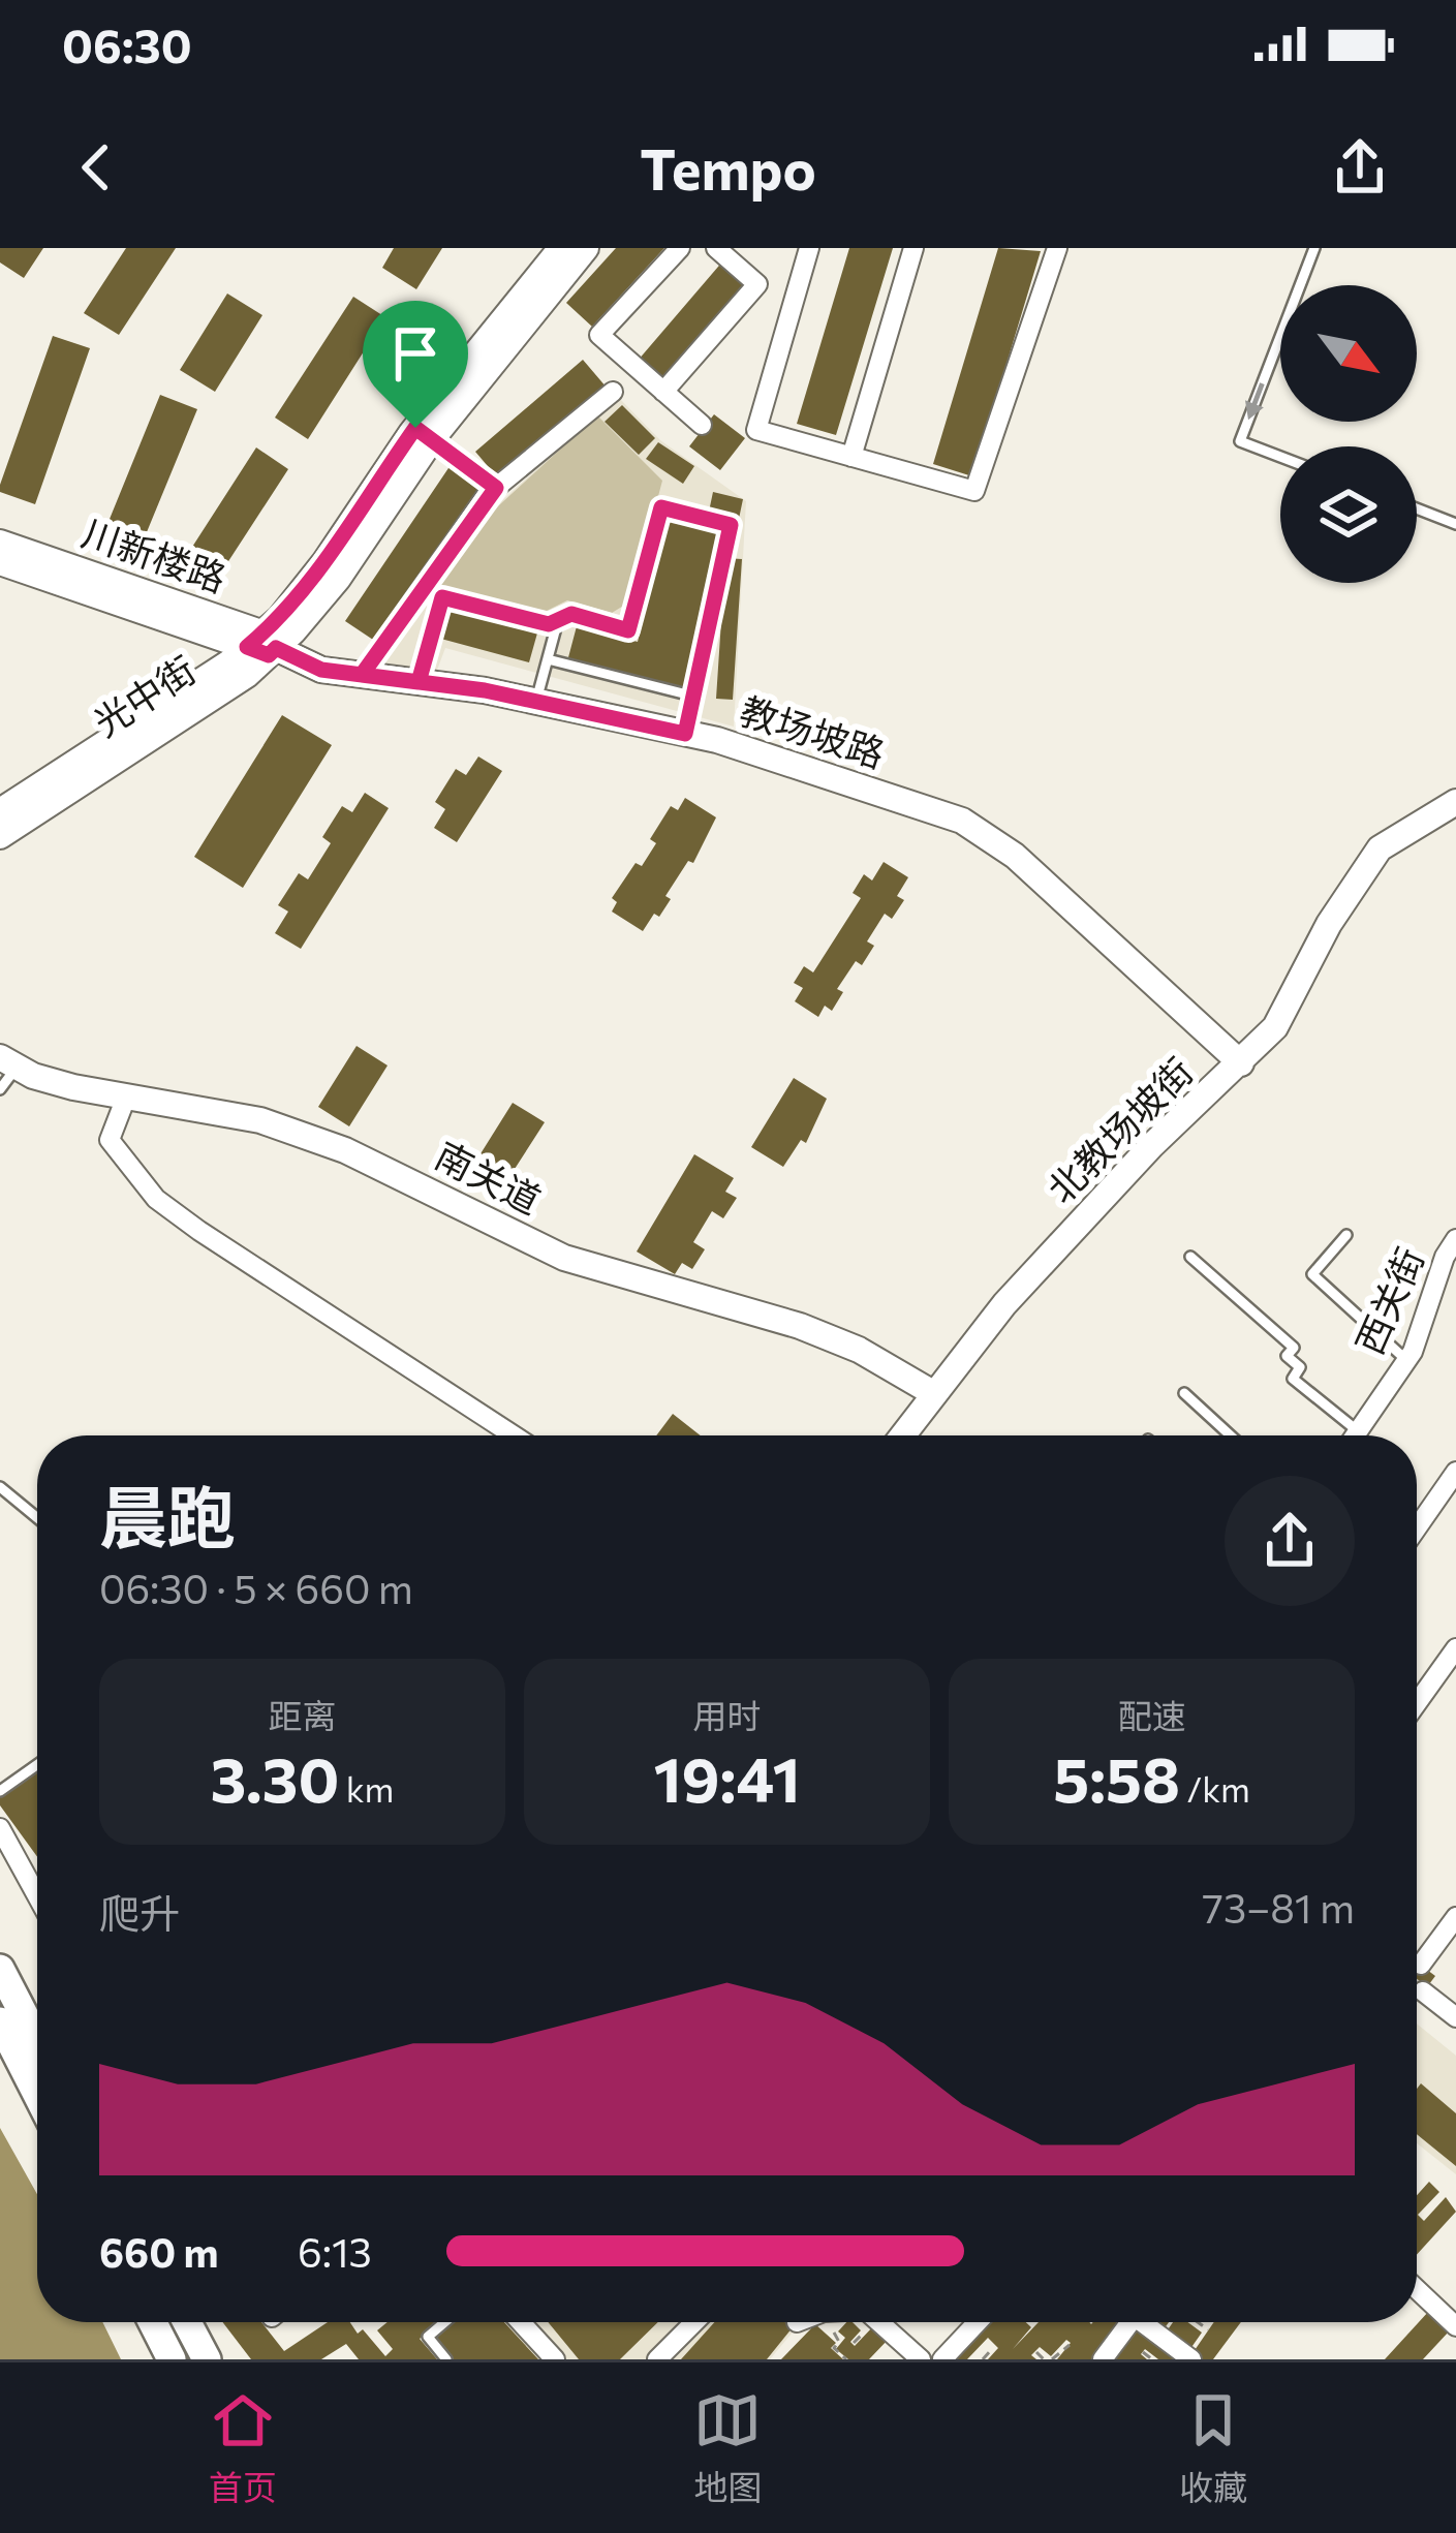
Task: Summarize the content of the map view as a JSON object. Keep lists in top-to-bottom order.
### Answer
{
  "streets": {
    "street": [
      "川新楼路",
      "光中街",
      "教场坡路",
      "北教场坡街",
      "南关道",
      "西关街"
    ]
  },
  "crossings": [
    ["川新楼路", "光中街"],
    ["川新楼路", "教场坡路"],
    ["光中街", "教场坡路"],
    ["教场坡路", "北教场坡街"],
    ["北教场坡街", "南关道"]
  ],
  "north": "bottom right",
  "page": {
    "status": "06:30",
    "header": "Tempo",
    "heading": ["晨跑", "06:30 · 5 × 660 m"],
    "stats": [
      ["距离", "3.30 km"],
      ["用时", "19:41"],
      ["配速", "5:58 /km"]
    ],
    "chart": ["爬升", "73–81 m"],
    "list": [
      {
        "name": "660 m",
        "note": "6:13"
      }
    ],
    "tabs": ["首页", "地图", "收藏"]
  }
}
